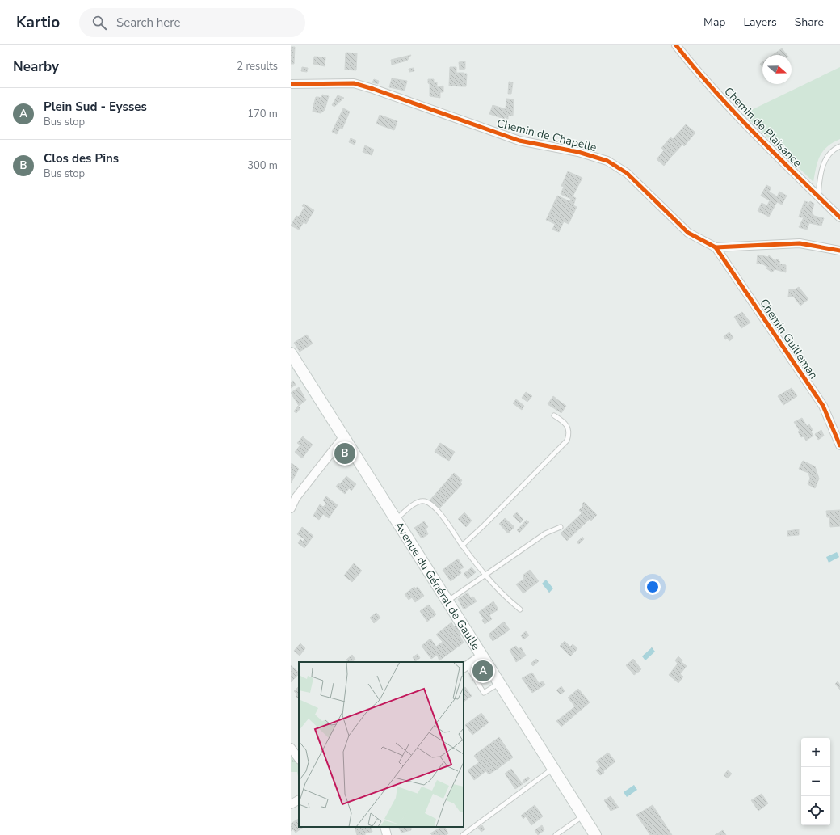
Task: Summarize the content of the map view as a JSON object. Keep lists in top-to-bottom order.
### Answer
{
  "streets": {
    "main road": ["Avenue du Général de Gaulle"],
    "street": ["Chemin de Plaisance", "Chemin de Chapelle", "Chemin Guilleman"]
  },
  "crossings": [
    ["Chemin de Chapelle", "Chemin Guilleman"]
  ],
  "north": "right",
  "page": {
    "header": "Kartio",
    "search": "Search here",
    "nav": ["Map", "Layers", "Share"],
    "heading": ["Nearby", "2 results"],
    "list": [
      {
        "mark": "A",
        "name": "Plein Sud - Eysses",
        "note": "Bus stop",
        "value": "170 m"
      },
      {
        "mark": "B",
        "name": "Clos des Pins",
        "note": "Bus stop",
        "value": "300 m"
      }
    ],
    "pins": ["B", "A"],
    "map_buttons": ["+", "−"]
  }
}
